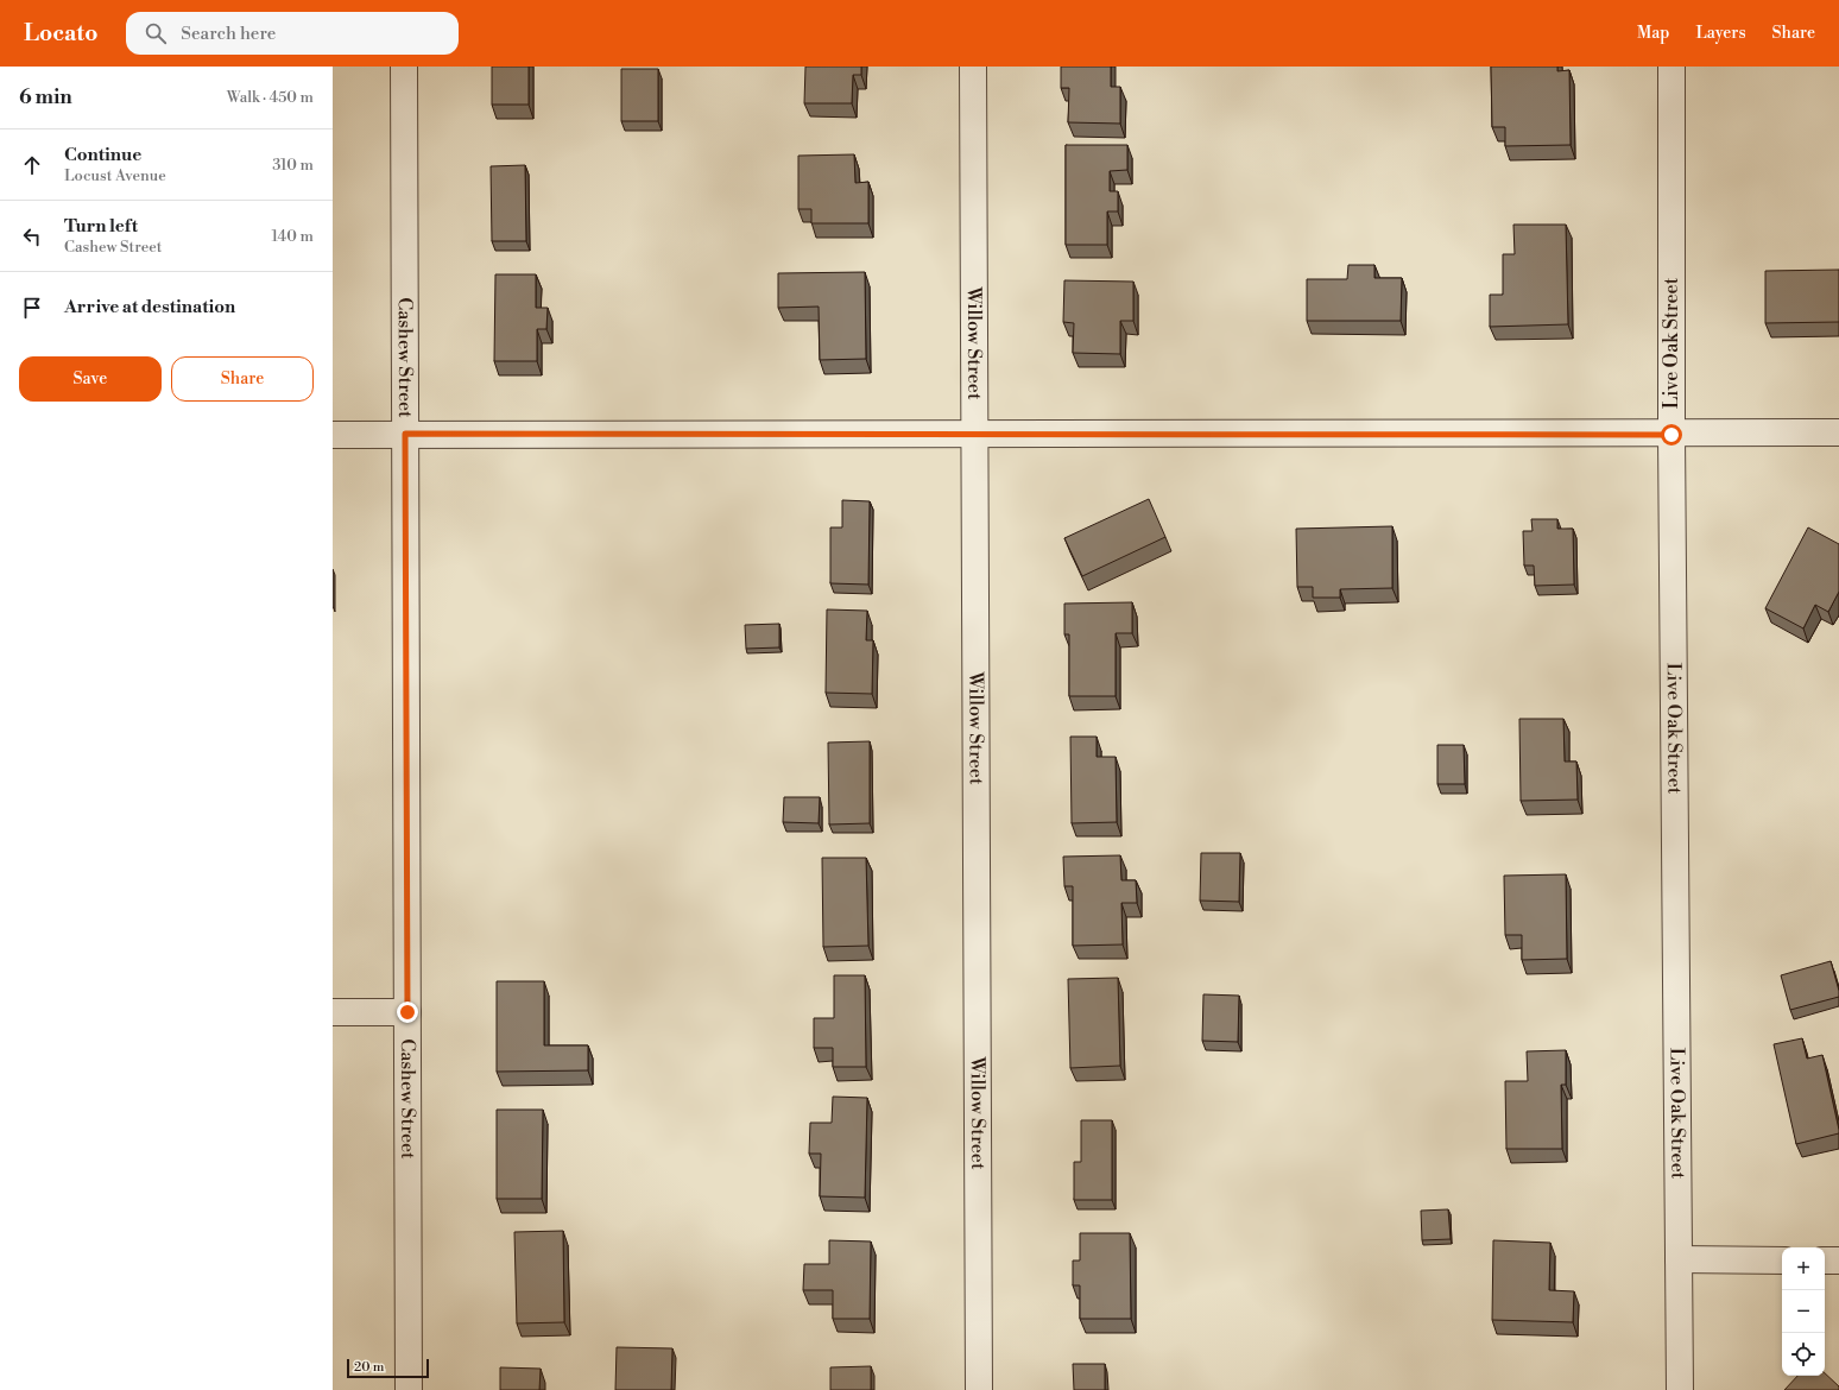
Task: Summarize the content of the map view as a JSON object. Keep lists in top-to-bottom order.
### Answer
{
  "streets": {
    "street": ["Willow Street", "Live Oak Street", "Cashew Street"]
  },
  "scale_bar": "20 m",
  "page": {
    "header": "Locato",
    "search": "Search here",
    "nav": ["Map", "Layers", "Share"],
    "heading": ["6 min", "Walk · 450 m"],
    "list": [
      ["Continue", "Locust Avenue", "310 m"],
      ["Turn left", "Cashew Street", "140 m"],
      "Arrive at destination"
    ],
    "buttons": ["Save", "Share"],
    "map_buttons": ["+", "−"],
    "scale": "20 m"
  }
}
